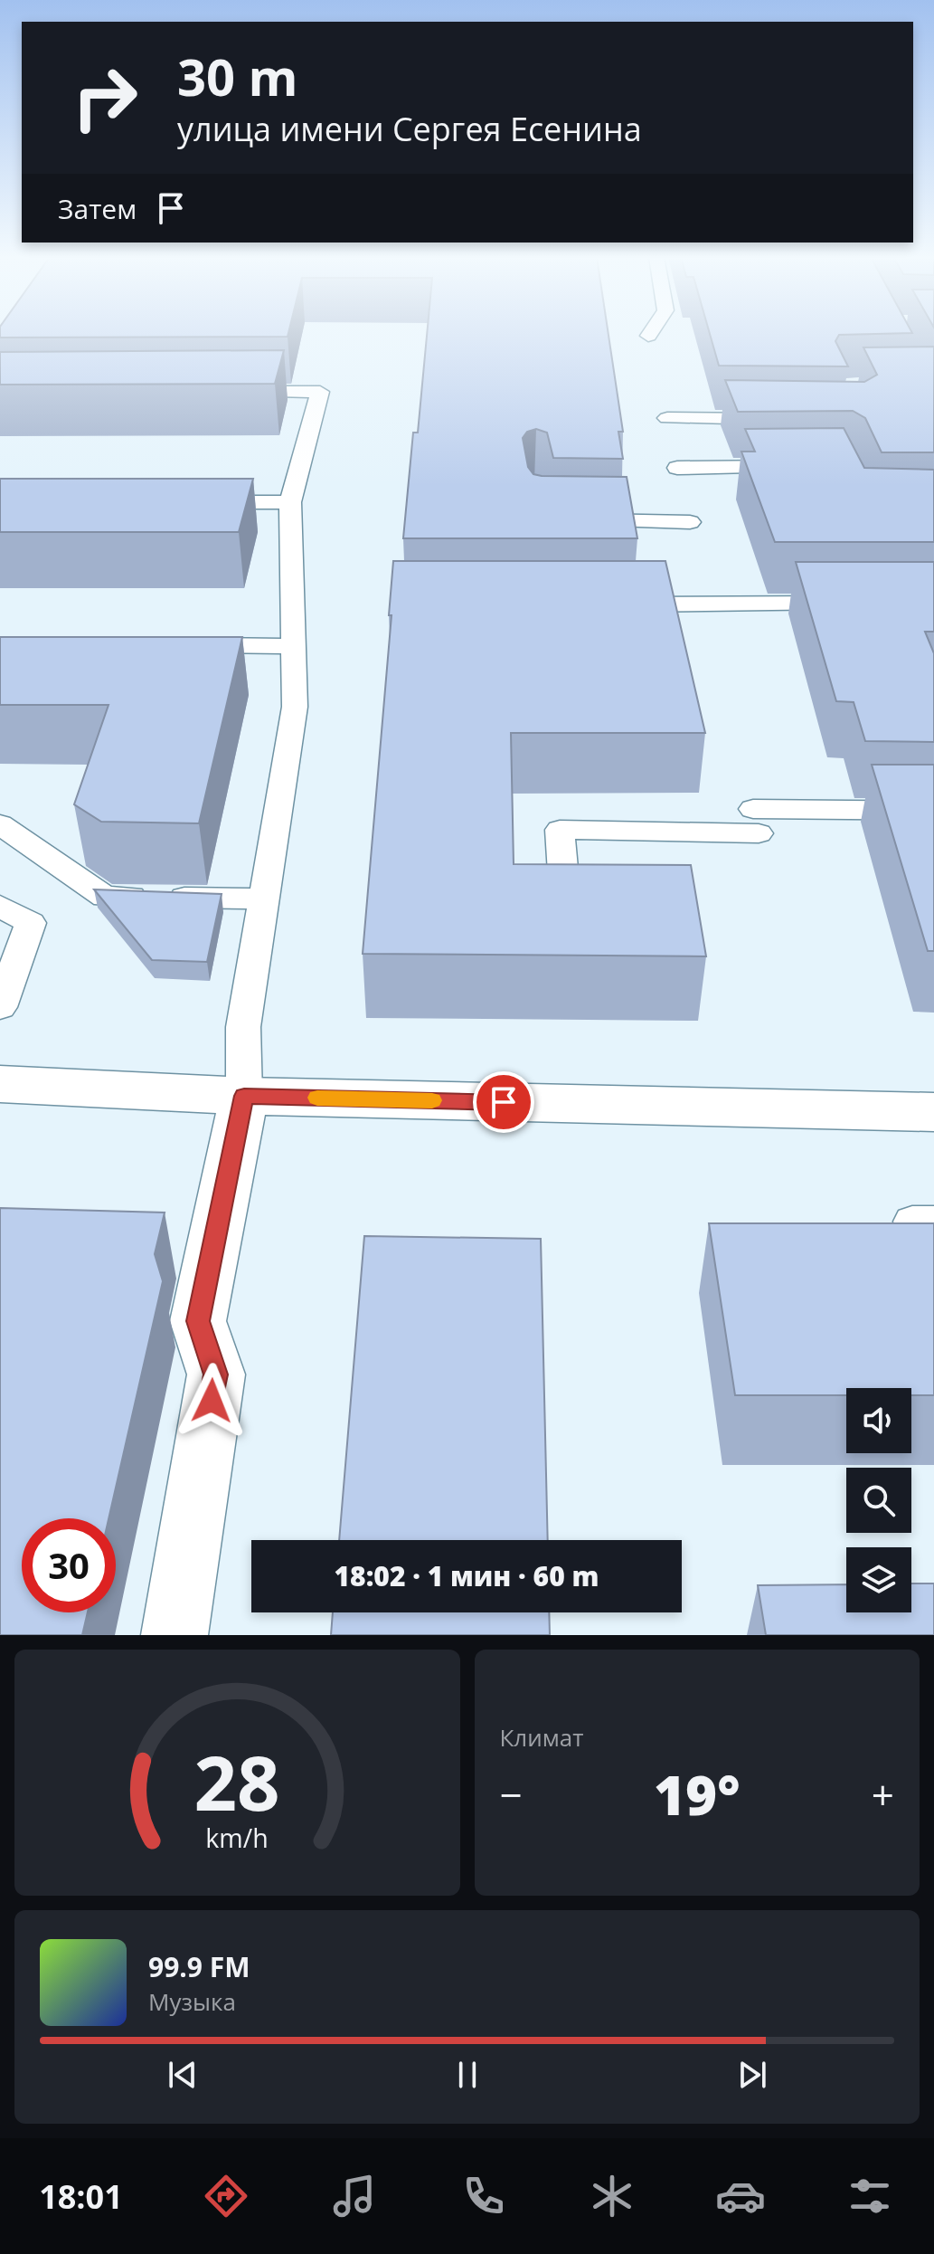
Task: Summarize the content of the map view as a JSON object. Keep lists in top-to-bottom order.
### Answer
{
  "page": {
    "turn": ["30 m", "улица имени Сергея Есенина"],
    "then": "Затем",
    "limit": "30",
    "trip": "18:02 · 1 мин · 60 m",
    "tile": "Климат",
    "heat": ["−", "19°", "+"],
    "song": ["99.9 FM", "Музыка"],
    "tabs": "18:01",
    "gauge": ["28", "km/h"]
  }
}
